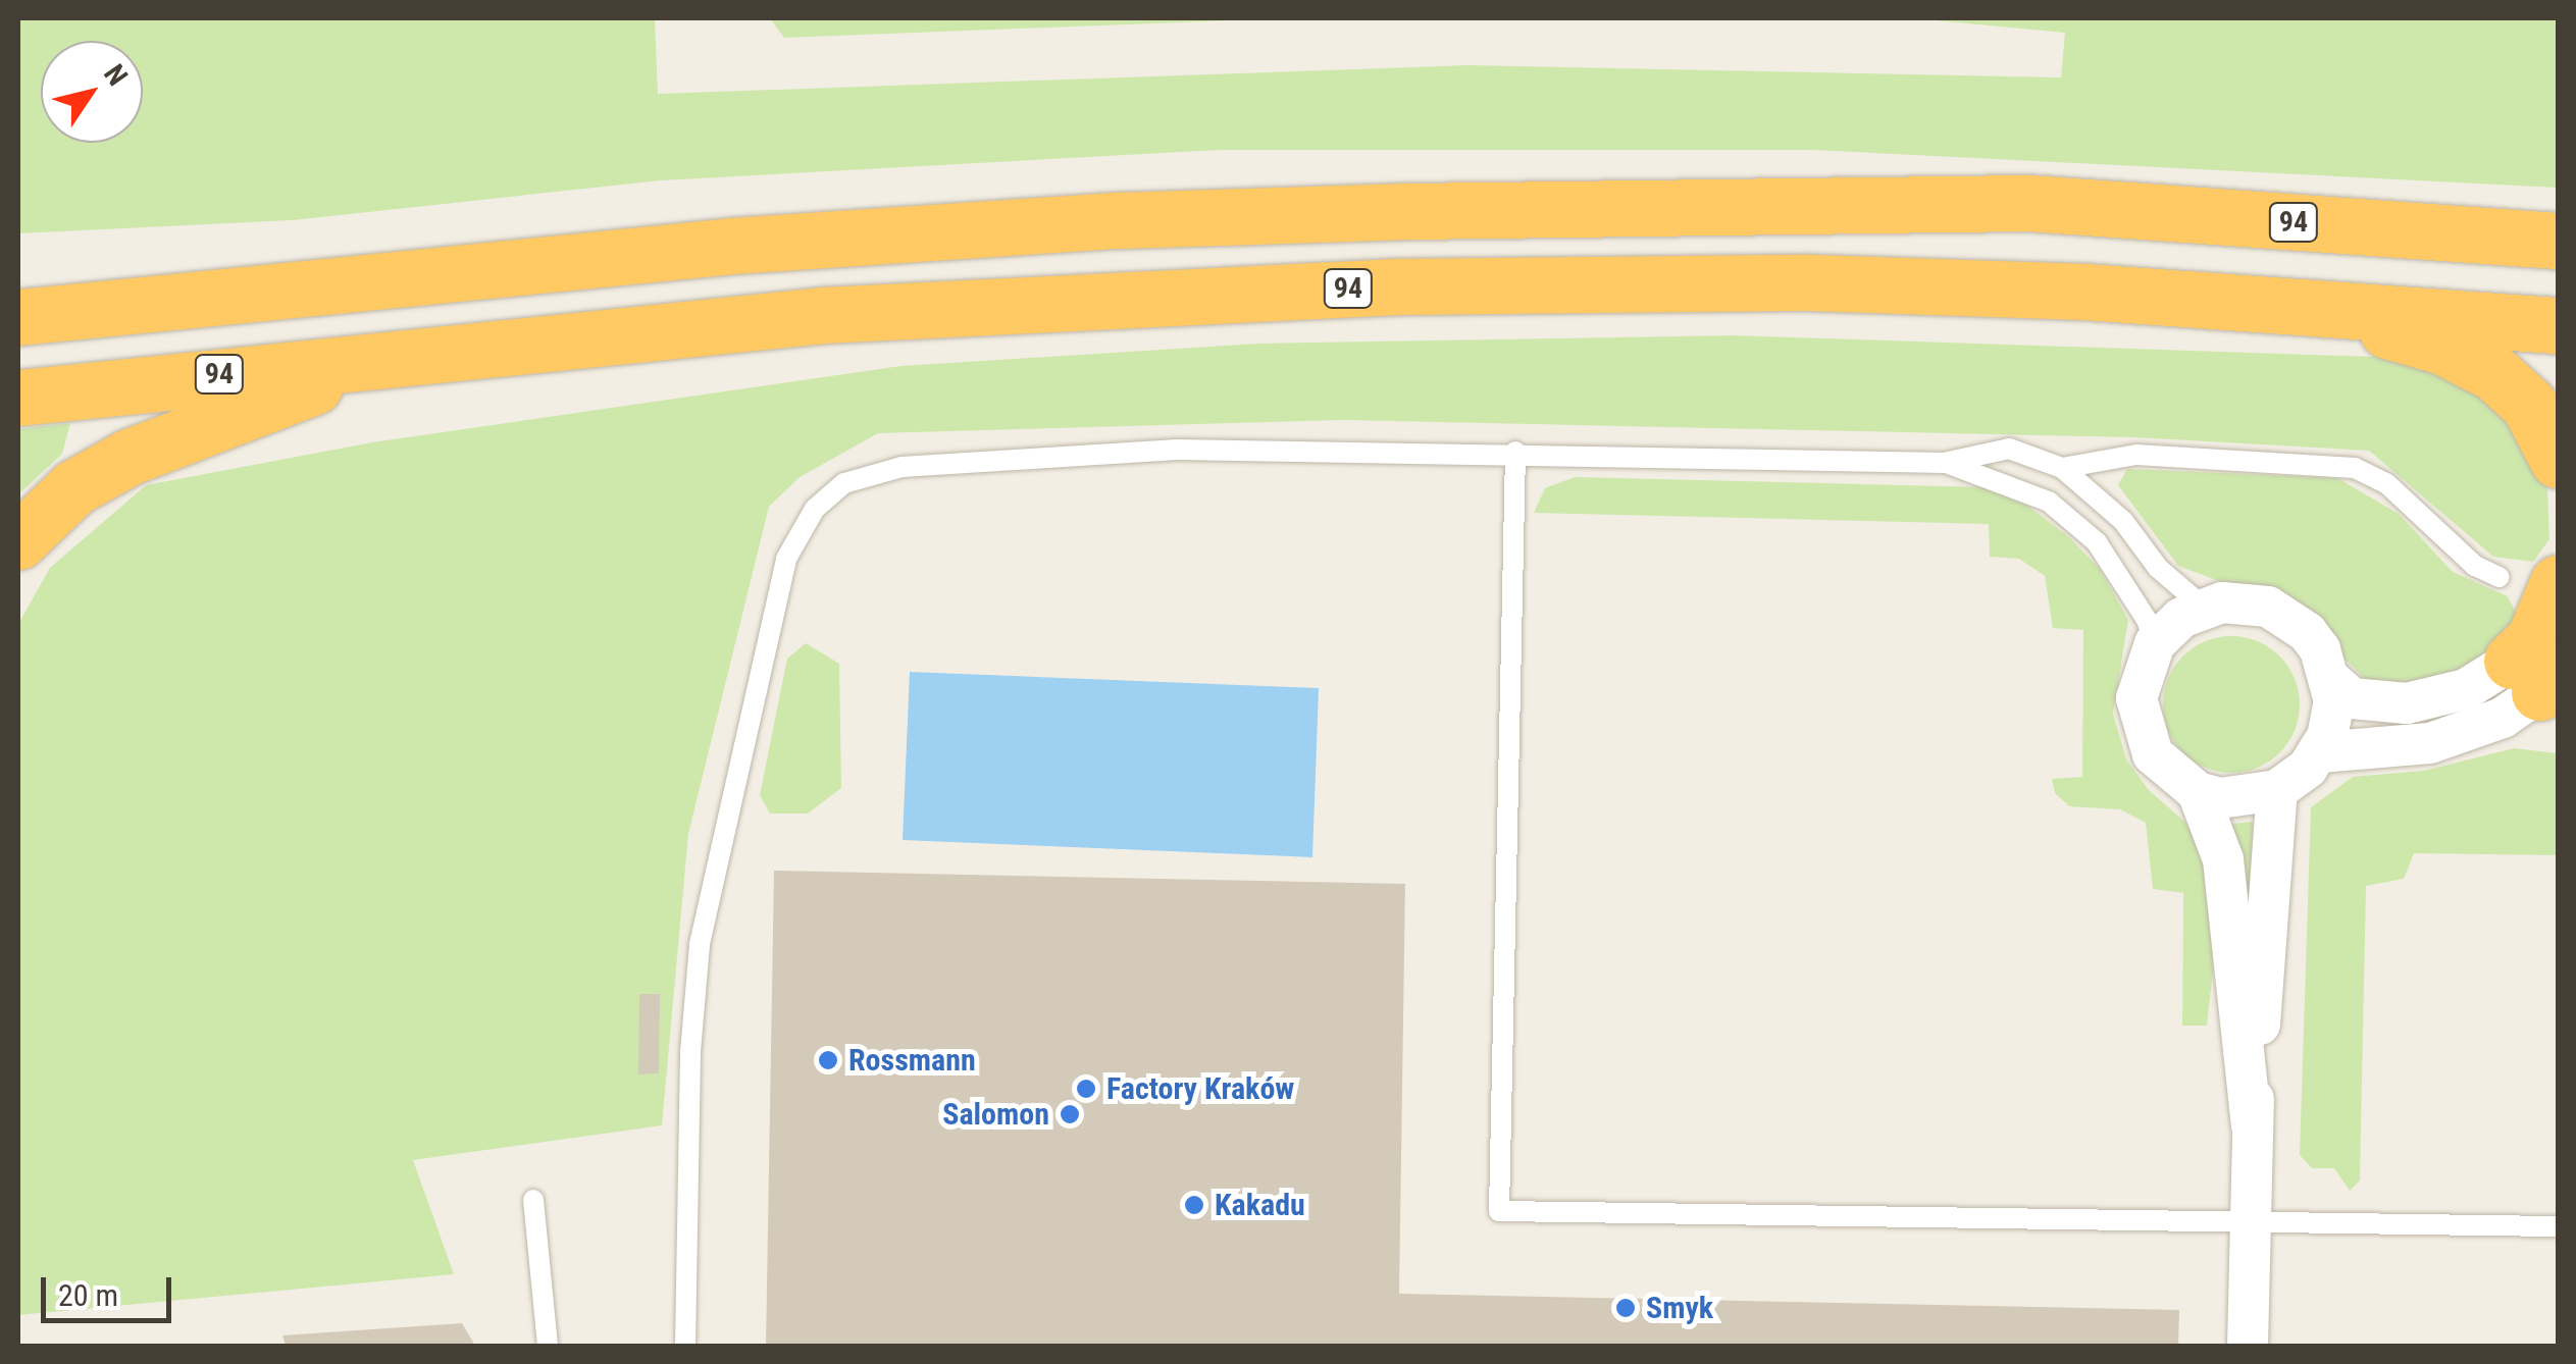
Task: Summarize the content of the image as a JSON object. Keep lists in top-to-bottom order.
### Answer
{
  "streets": {
    "highway": ["94"]
  },
  "places": [
    "Rossmann",
    "Factory Kraków",
    "Salomon",
    "Kakadu",
    "Smyk"
  ],
  "scale_bar": "20 m",
  "north": "top right"
}
